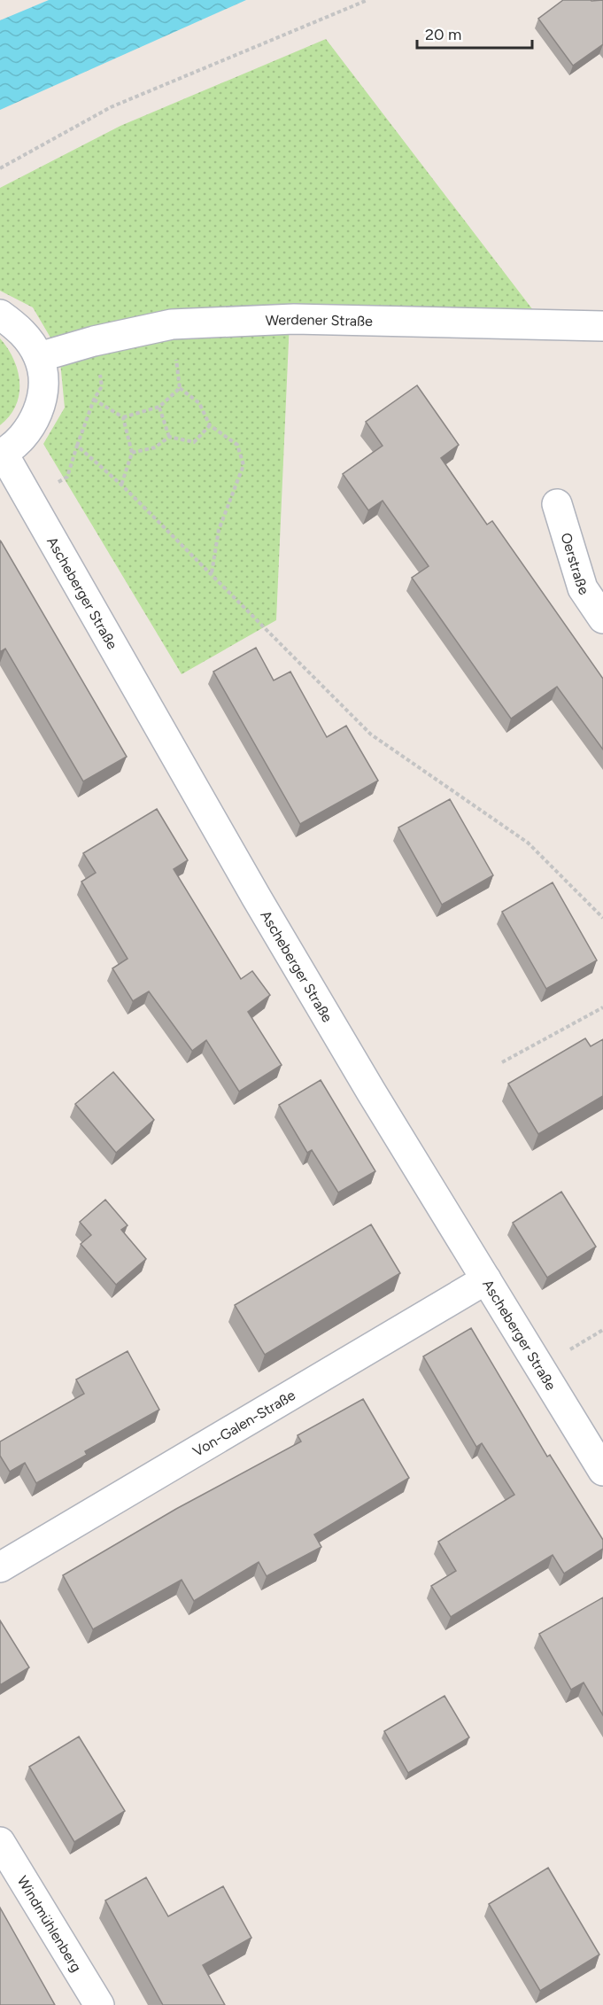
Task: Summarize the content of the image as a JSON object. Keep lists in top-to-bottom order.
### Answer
{
  "streets": {
    "street": [
      "Werdener Straße",
      "Oerstraße",
      "Ascheberger Straße",
      "Von-Galen-Straße",
      "Windmühlenberg"
    ]
  },
  "crossings": [
    ["Ascheberger Straße", "Von-Galen-Straße"]
  ],
  "scale_bar": "20 m"
}
